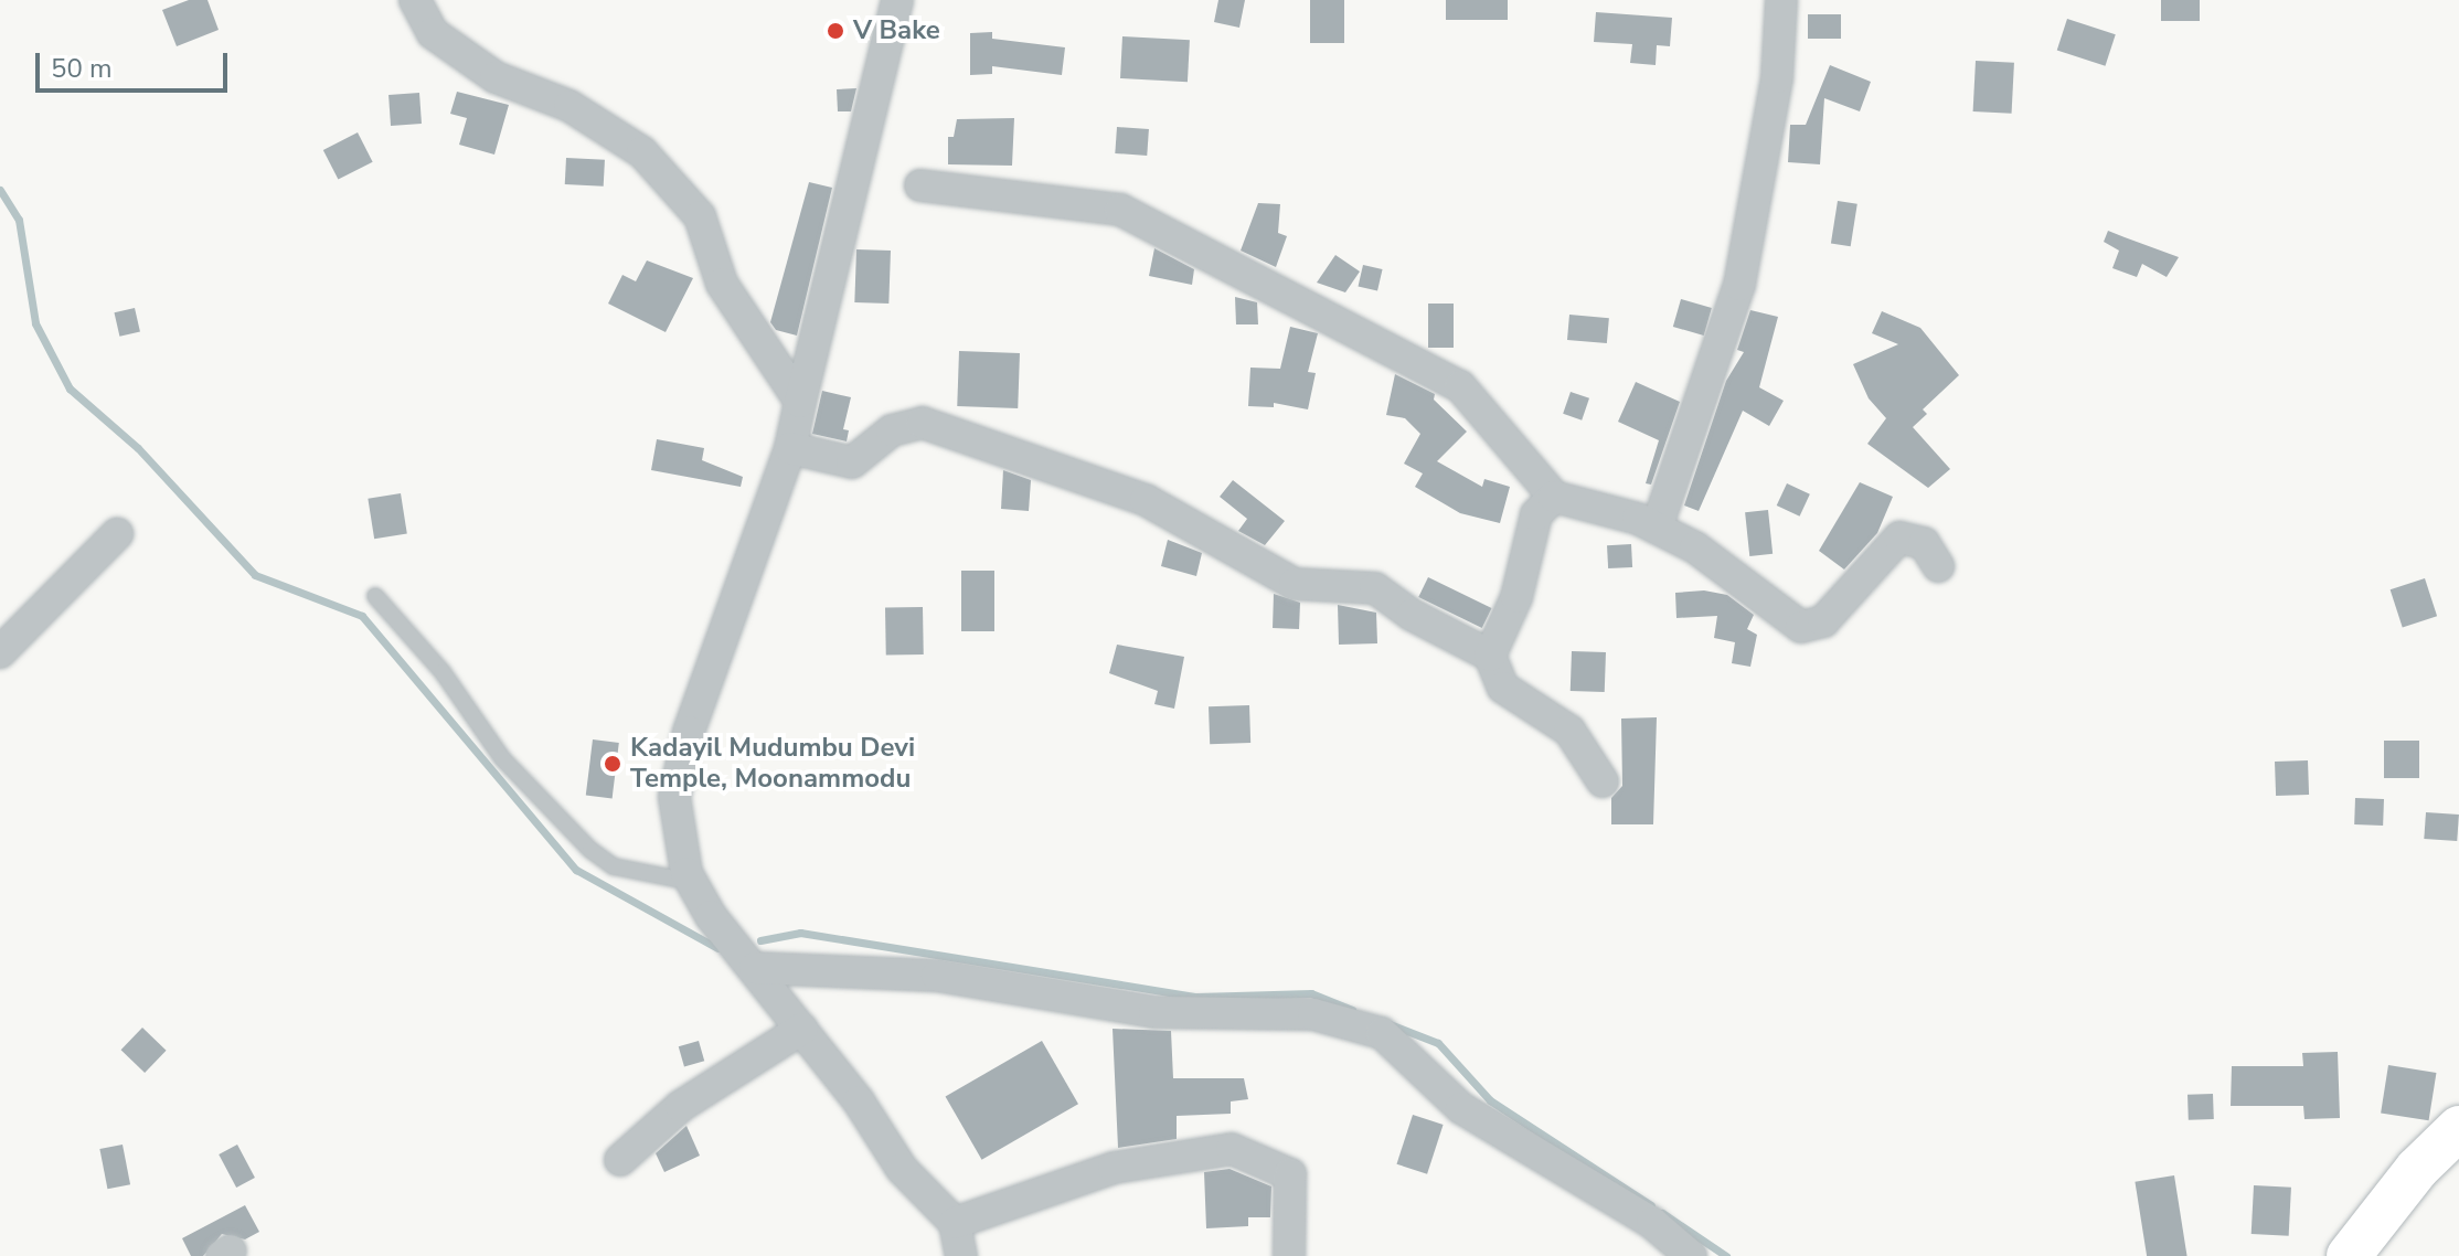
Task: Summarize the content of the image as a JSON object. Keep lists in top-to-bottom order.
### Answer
{
  "places": ["V Bake", "Kadayil Mudumbu Devi Temple, Moonammodu"],
  "scale_bar": "50 m"
}
